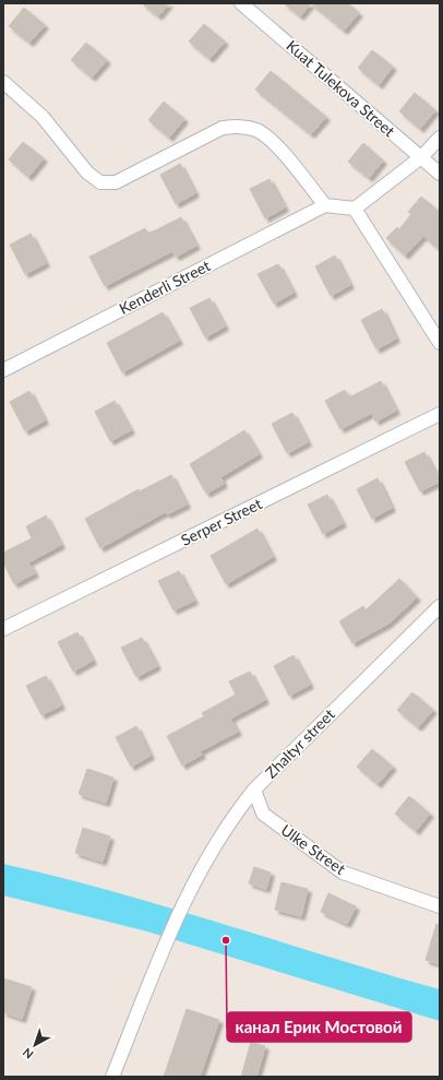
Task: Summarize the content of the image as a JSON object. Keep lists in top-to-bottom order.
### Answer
{
  "streets": {
    "street": [
      "Kuat Tulekova Street",
      "Kenderli Street",
      "Serper Street",
      "Zhaltyr street",
      "Ulke Street"
    ]
  },
  "crossings": [
    ["Zhaltyr street", "Ulke Street"]
  ],
  "places": ["канал Ерик Мостовой"],
  "north": "bottom left"
}
